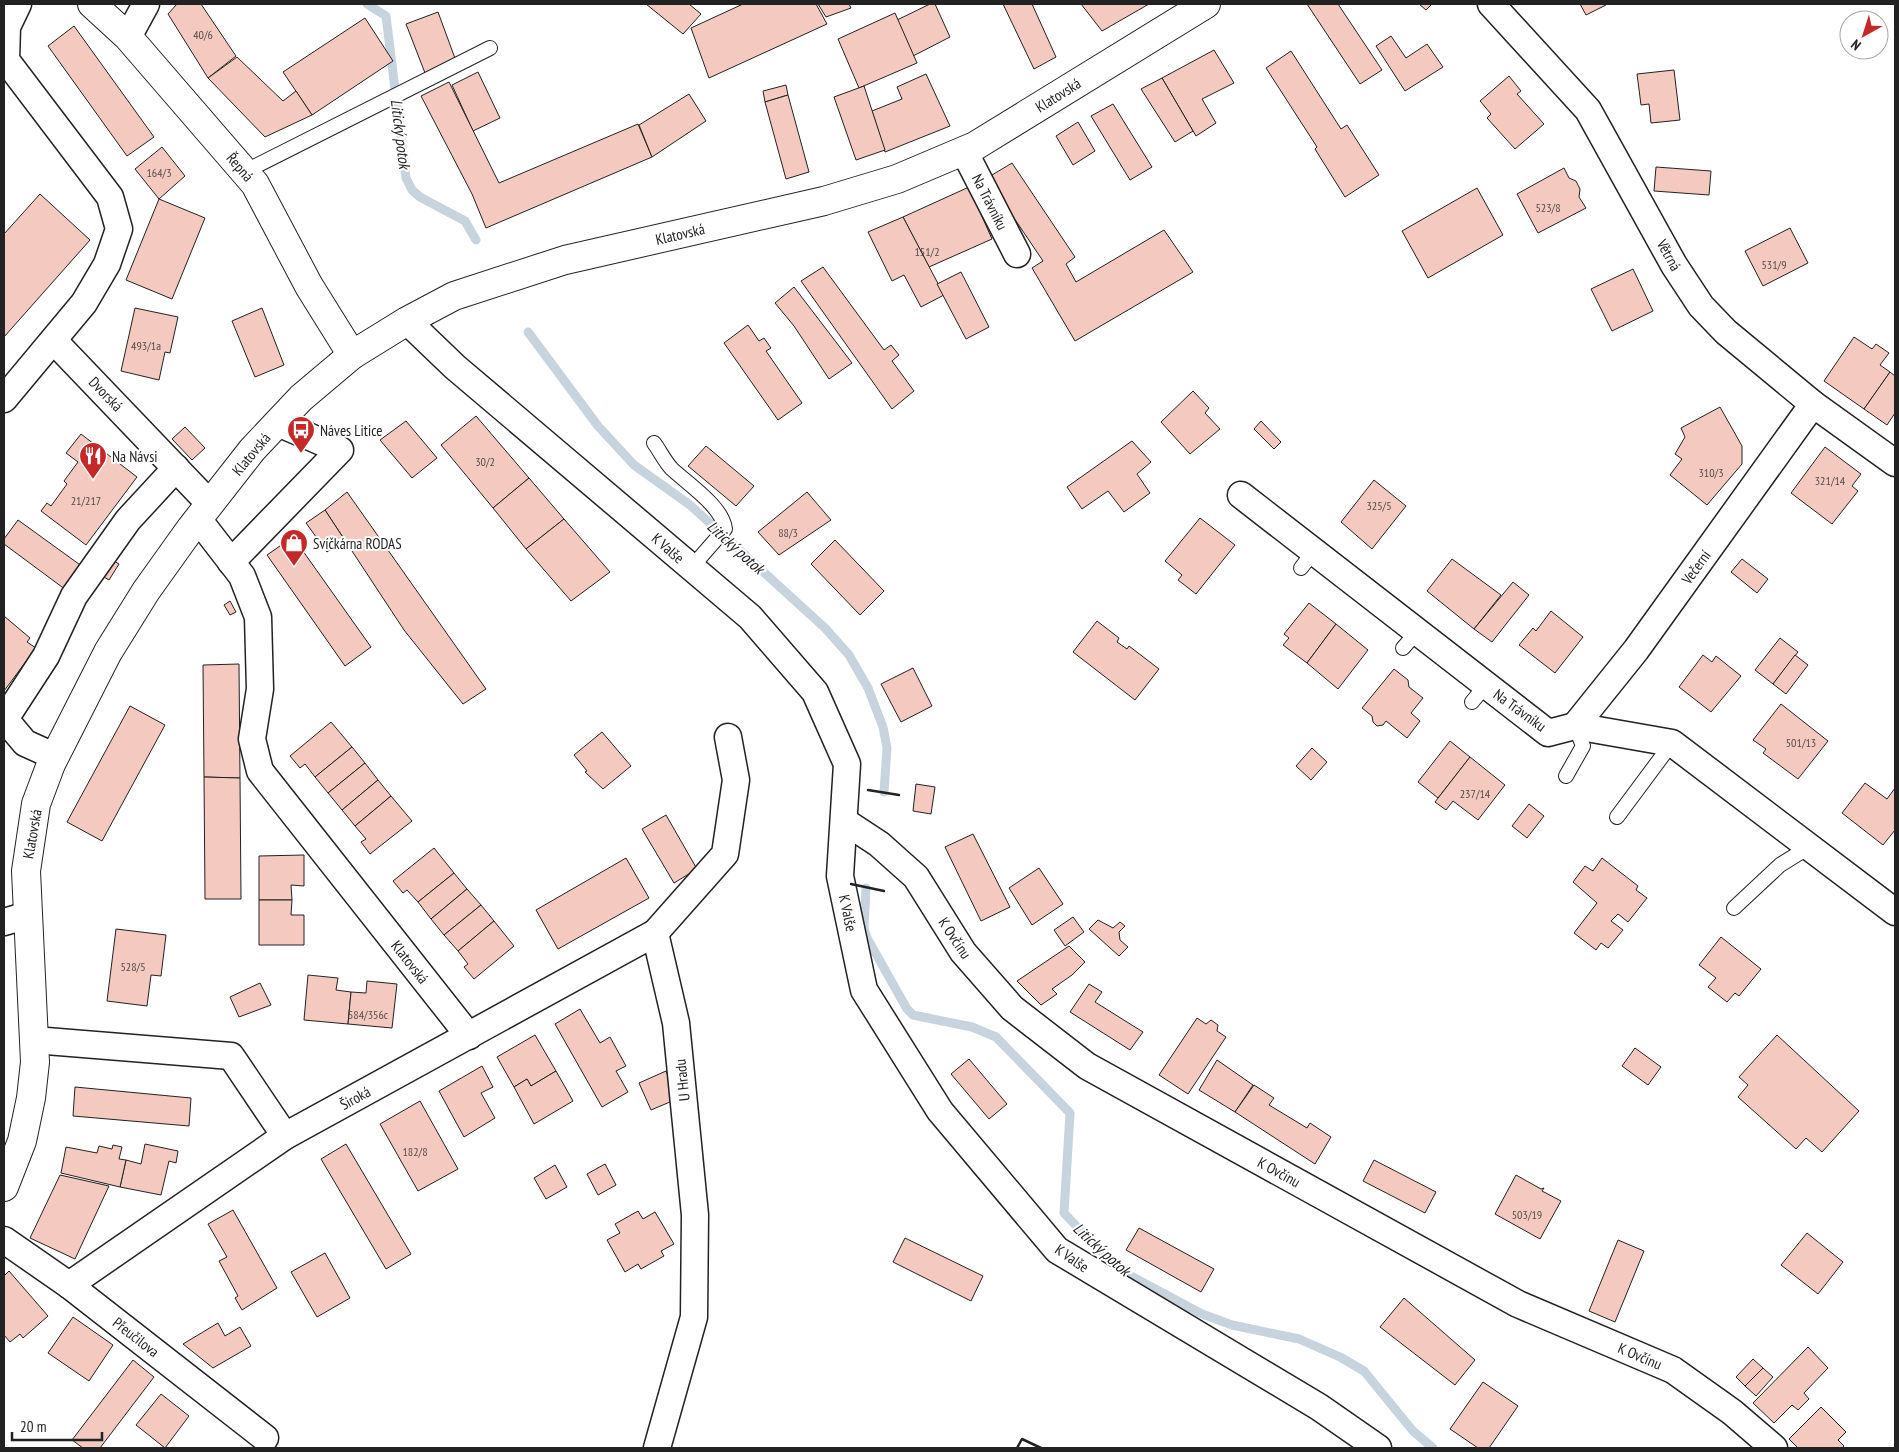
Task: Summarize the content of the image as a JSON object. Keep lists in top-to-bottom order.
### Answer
{
  "streets": {
    "main road": ["Klatovská", "Řepná"],
    "street": [
      "Na Trávníku",
      "Větrná",
      "Dvorská",
      "K Valše",
      "Večerní",
      "K Ovčínu",
      "U Hradu",
      "Široká",
      "Přeučilova"
    ]
  },
  "crossings": [
    ["Klatovská", "Řepná"],
    ["Klatovská", "Na Trávníku"],
    ["Klatovská", "Dvorská"],
    ["Klatovská", "K Valše"],
    ["Klatovská", "Široká"],
    ["Na Trávníku", "Večerní"],
    ["Větrná", "Večerní"],
    ["K Valše", "K Ovčínu"],
    ["U Hradu", "Široká"],
    ["Široká", "Přeučilova"]
  ],
  "water": ["Litický potok"],
  "places": {
    "bus stop": ["Náves Litice"],
    "restaurant": ["Na Návsi"],
    "shop": ["Svíčkárna RODAS"]
  },
  "house_numbers": [
    "40/6",
    "164/3",
    "523/8",
    "151/2",
    "531/9",
    "493/1a",
    "30/2",
    "310/3",
    "321/14",
    "21/217",
    "325/5",
    "88/3",
    "501/13",
    "237/14",
    "528/5",
    "584/356c",
    "182/8",
    "503/19"
  ],
  "scale_bar": "20 m",
  "north": "bottom left"
}
